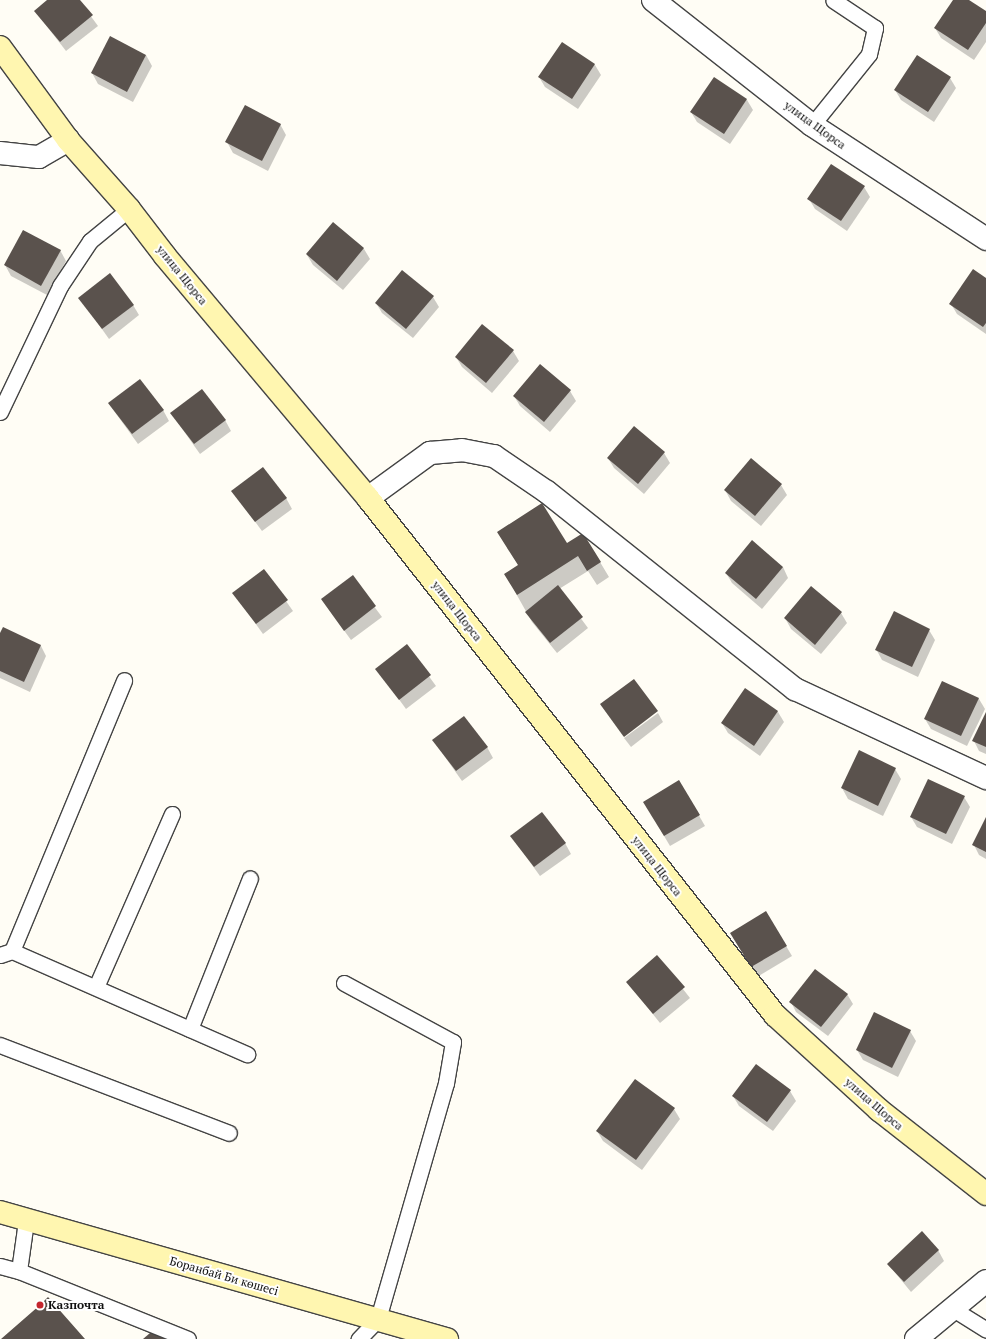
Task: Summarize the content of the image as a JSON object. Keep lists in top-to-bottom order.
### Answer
{
  "streets": {
    "street": ["улица Щорса", "Боранбай Би көшесі"]
  },
  "places": ["Казпочта"]
}
